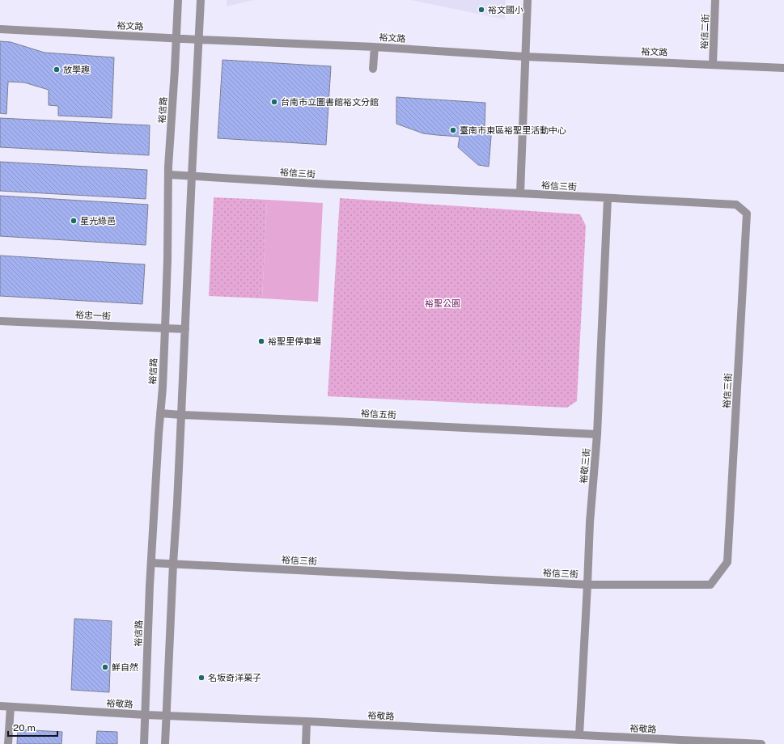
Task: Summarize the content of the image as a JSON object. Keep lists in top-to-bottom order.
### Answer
{
  "streets": {
    "street": [
      "裕文路",
      "裕信二街",
      "裕信路",
      "裕信三街",
      "裕忠一街",
      "裕信五街",
      "裕敬三街",
      "裕敬路"
    ]
  },
  "crossings": [
    ["裕文路", "裕信二街"],
    ["裕文路", "裕信路"],
    ["裕信路", "裕信三街"],
    ["裕信路", "裕忠一街"],
    ["裕信路", "裕信五街"],
    ["裕信路", "裕敬路"],
    ["裕信三街", "裕敬三街"],
    ["裕信五街", "裕敬三街"],
    ["裕敬三街", "裕敬路"]
  ],
  "parks": ["裕聖公園"],
  "places": [
    "裕文國小",
    "放學趣",
    "台南市立圖書館裕文分館",
    "臺南市東區裕聖里活動中心",
    "星光綠邑",
    "裕聖里停車場",
    "鮮自然",
    "名坂奇洋菓子"
  ],
  "scale_bar": "20 m"
}
